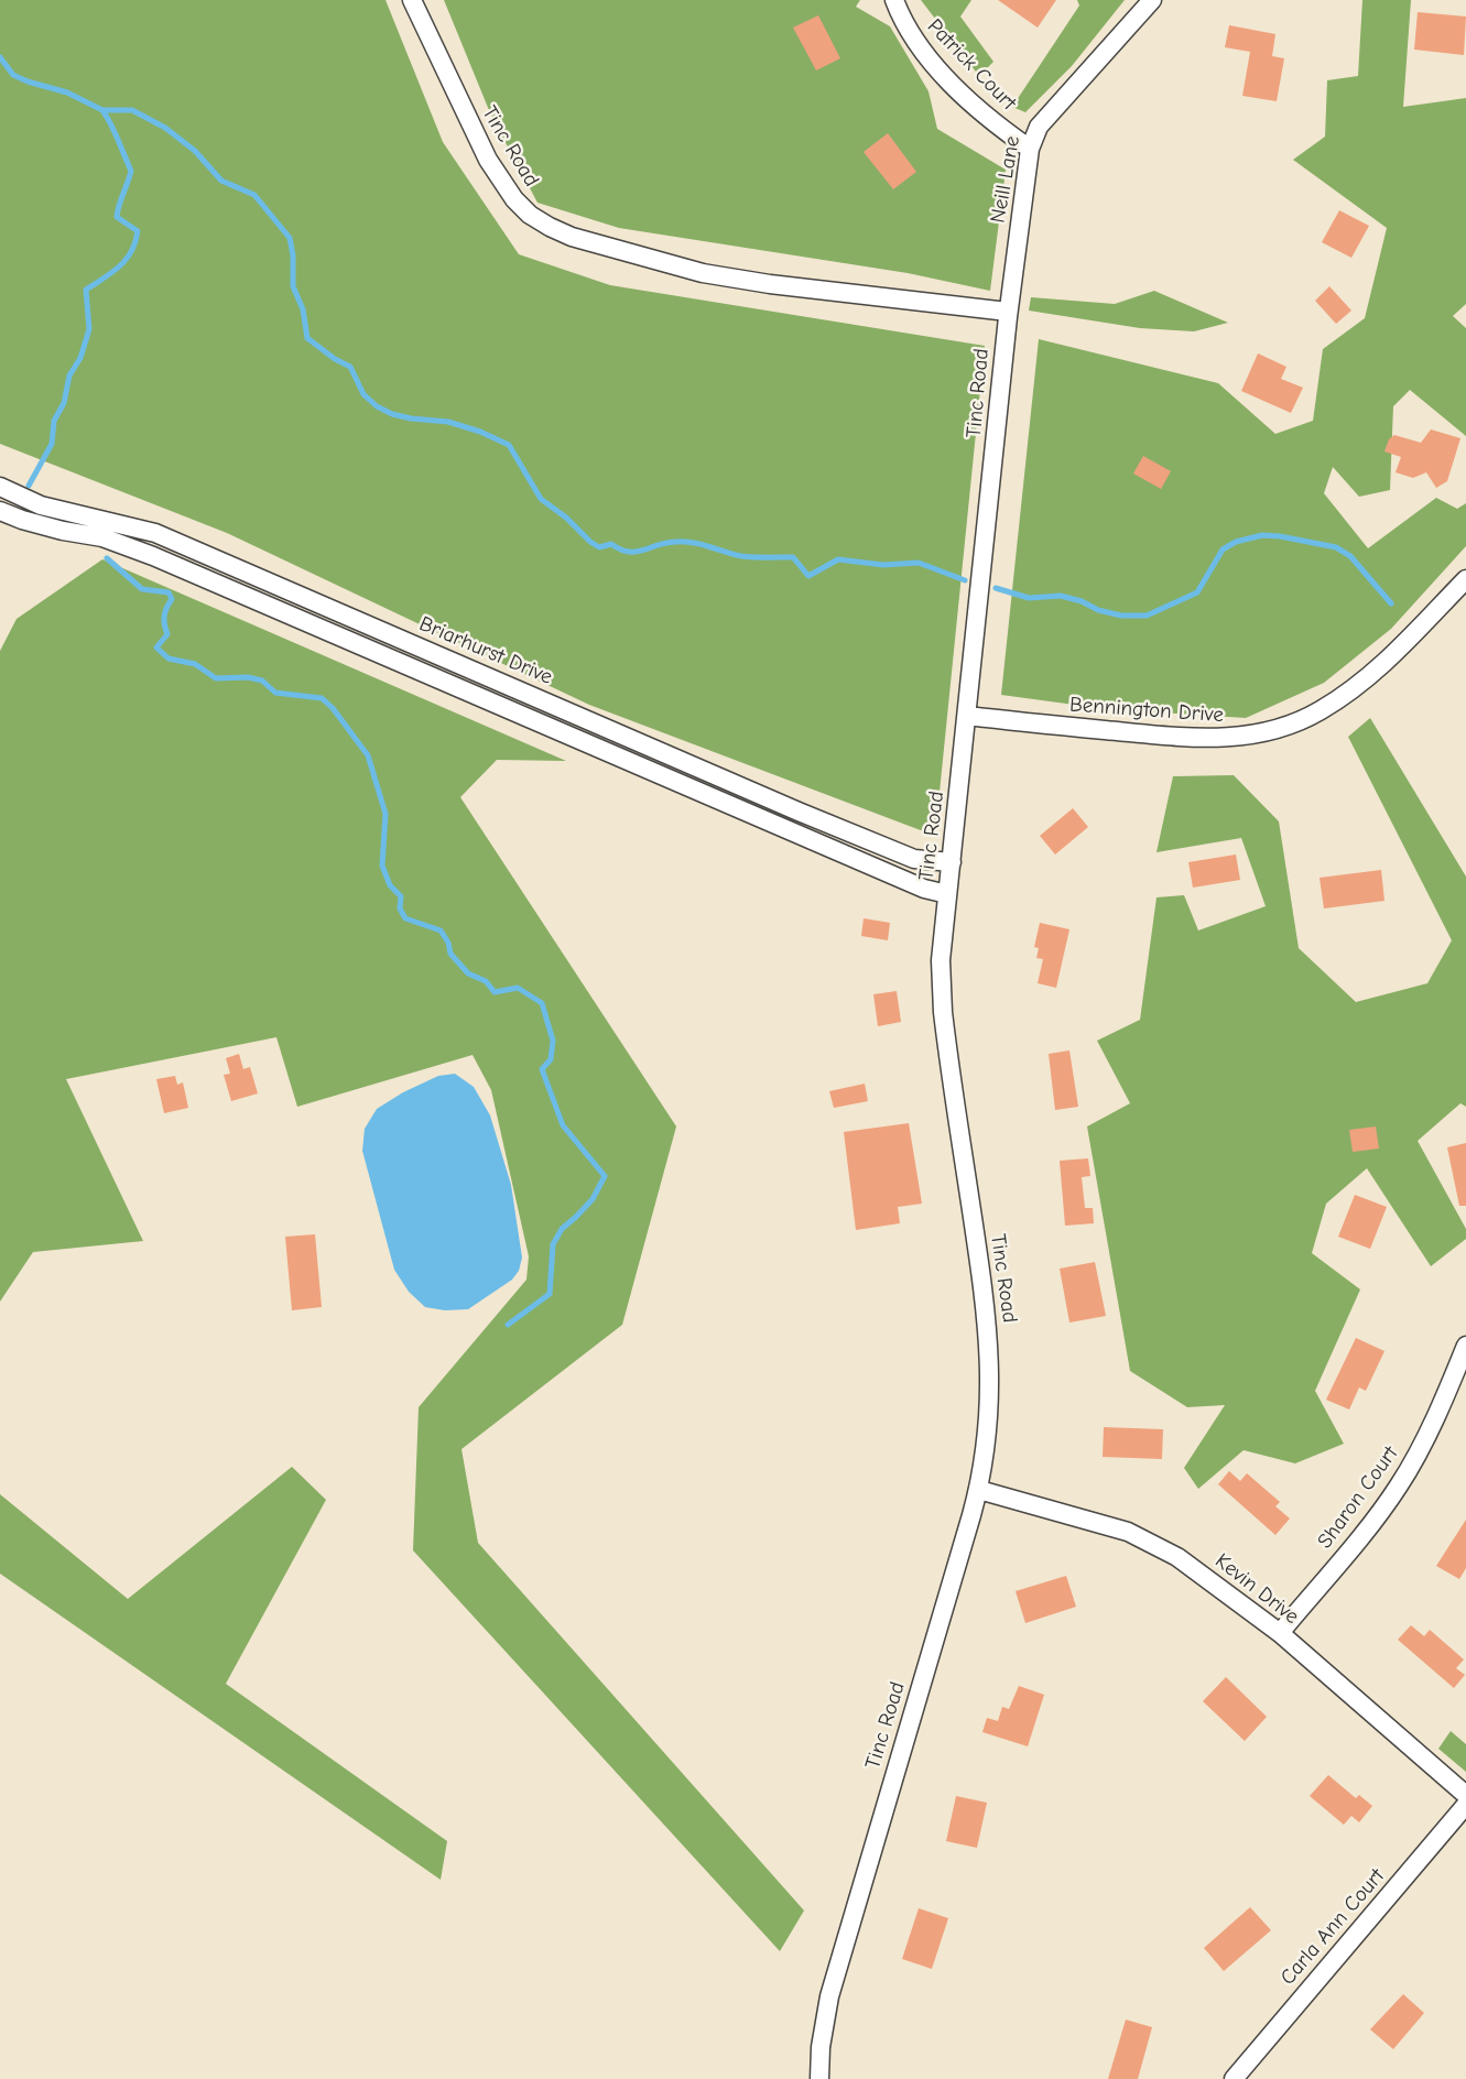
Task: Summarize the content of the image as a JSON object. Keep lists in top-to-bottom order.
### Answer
{
  "streets": {
    "street": [
      "Patrick Court",
      "Tinc Road",
      "Neill Lane",
      "Briarhurst Drive",
      "Bennington Drive",
      "Sharon Court",
      "Kevin Drive",
      "Carla Ann Court"
    ]
  },
  "crossings": [
    ["Patrick Court", "Neill Lane"],
    ["Tinc Road", "Neill Lane"],
    ["Tinc Road", "Briarhurst Drive"],
    ["Tinc Road", "Bennington Drive"],
    ["Tinc Road", "Kevin Drive"],
    ["Sharon Court", "Kevin Drive"]
  ]
}
